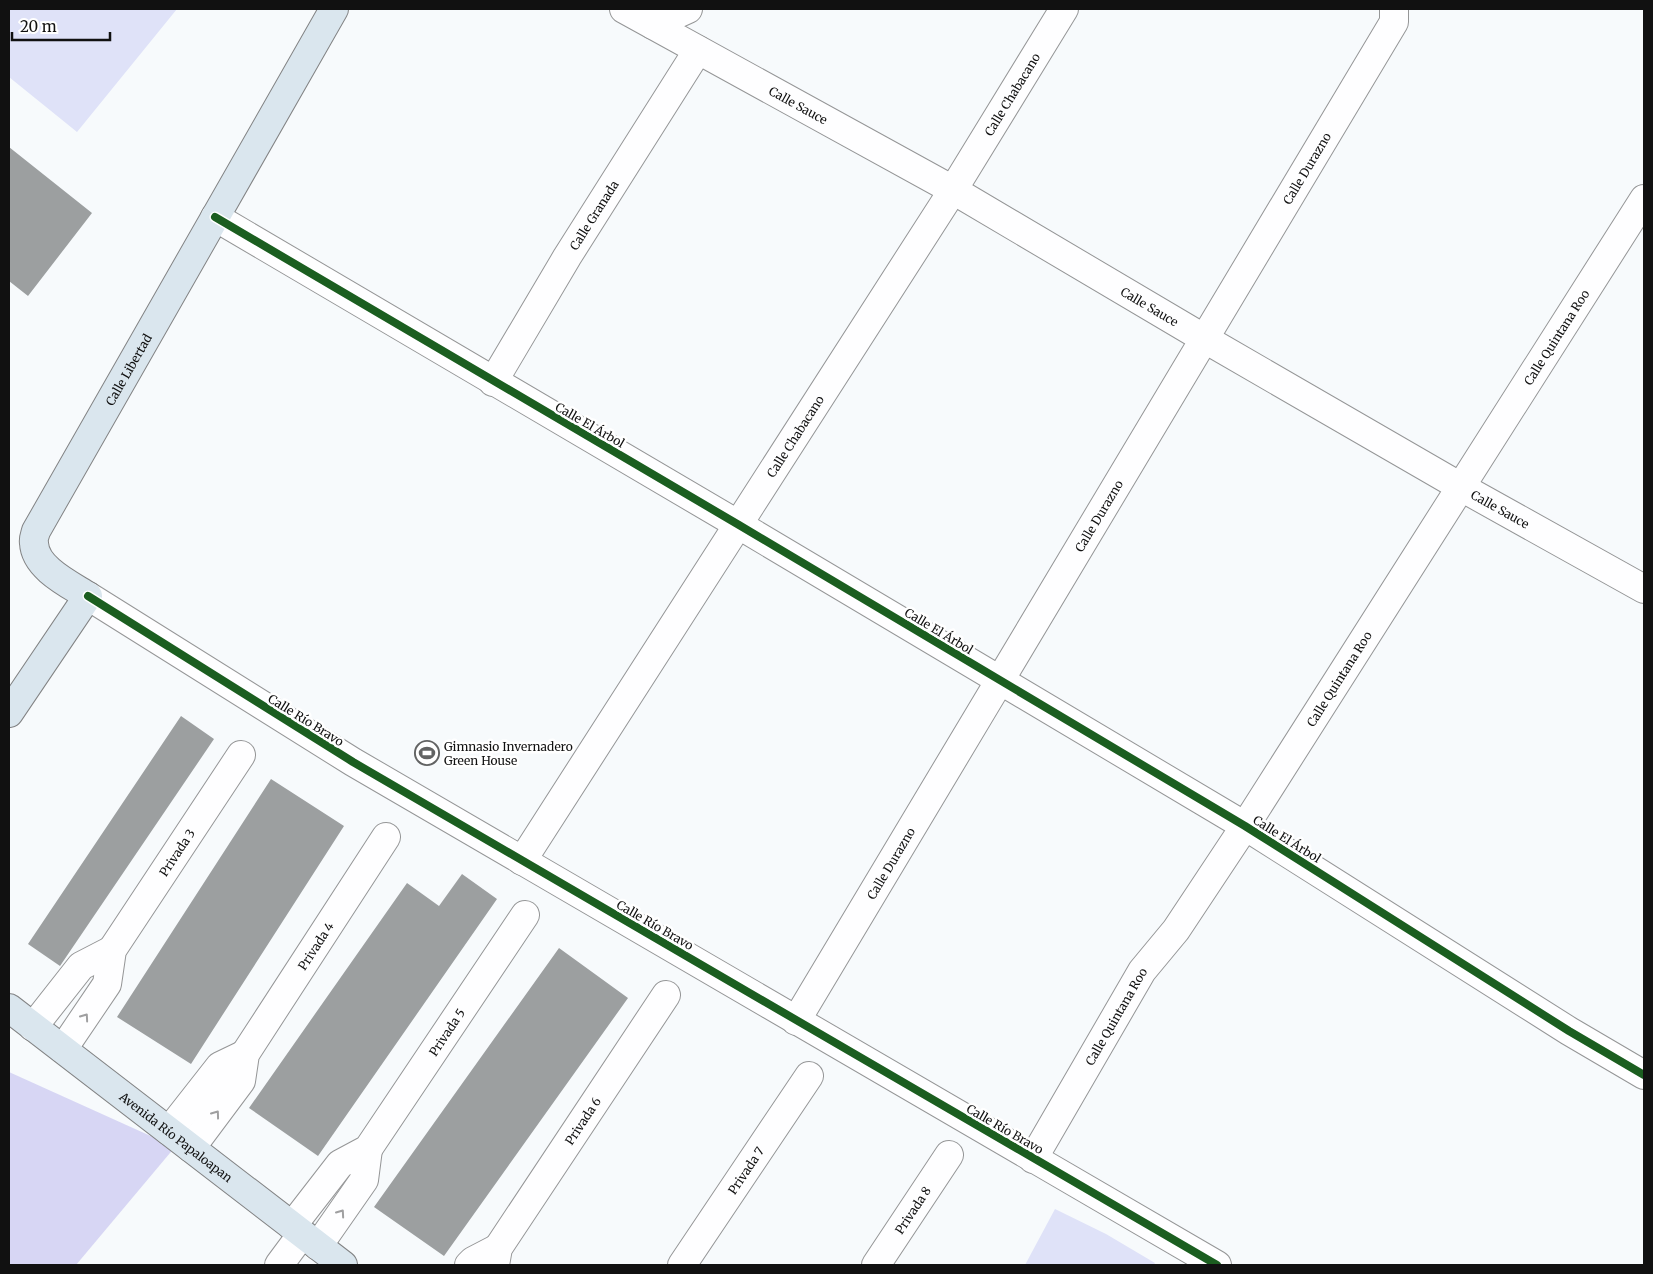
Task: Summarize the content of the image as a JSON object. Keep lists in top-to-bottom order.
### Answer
{
  "streets": {
    "main road": ["Calle Libertad", "Avenida Río Papaloapan"],
    "street": [
      "Calle Chabacano",
      "Calle Sauce",
      "Calle Durazno",
      "Calle Granada",
      "Calle Quintana Roo",
      "Calle El Árbol",
      "Calle Río Bravo",
      "Privada 3",
      "Privada 4",
      "Privada 5",
      "Privada 6",
      "Privada 7",
      "Privada 8"
    ]
  },
  "crossings": [
    ["Calle Chabacano", "Calle Sauce"],
    ["Calle Chabacano", "Calle El Árbol"],
    ["Calle Chabacano", "Calle Río Bravo"],
    ["Calle Sauce", "Calle Durazno"],
    ["Calle Sauce", "Calle Granada"],
    ["Calle Sauce", "Calle Quintana Roo"],
    ["Calle Durazno", "Calle El Árbol"],
    ["Calle Durazno", "Calle Río Bravo"],
    ["Calle Granada", "Calle El Árbol"],
    ["Calle Quintana Roo", "Calle El Árbol"],
    ["Calle Quintana Roo", "Calle Río Bravo"],
    ["Calle Libertad", "Calle El Árbol"],
    ["Calle Libertad", "Calle Río Bravo"],
    ["Privada 3", "Avenida Río Papaloapan"],
    ["Privada 4", "Avenida Río Papaloapan"],
    ["Privada 5", "Avenida Río Papaloapan"]
  ],
  "places": {
    "sports": ["Gimnasio Invernadero Green House"]
  },
  "scale_bar": "20 m"
}
